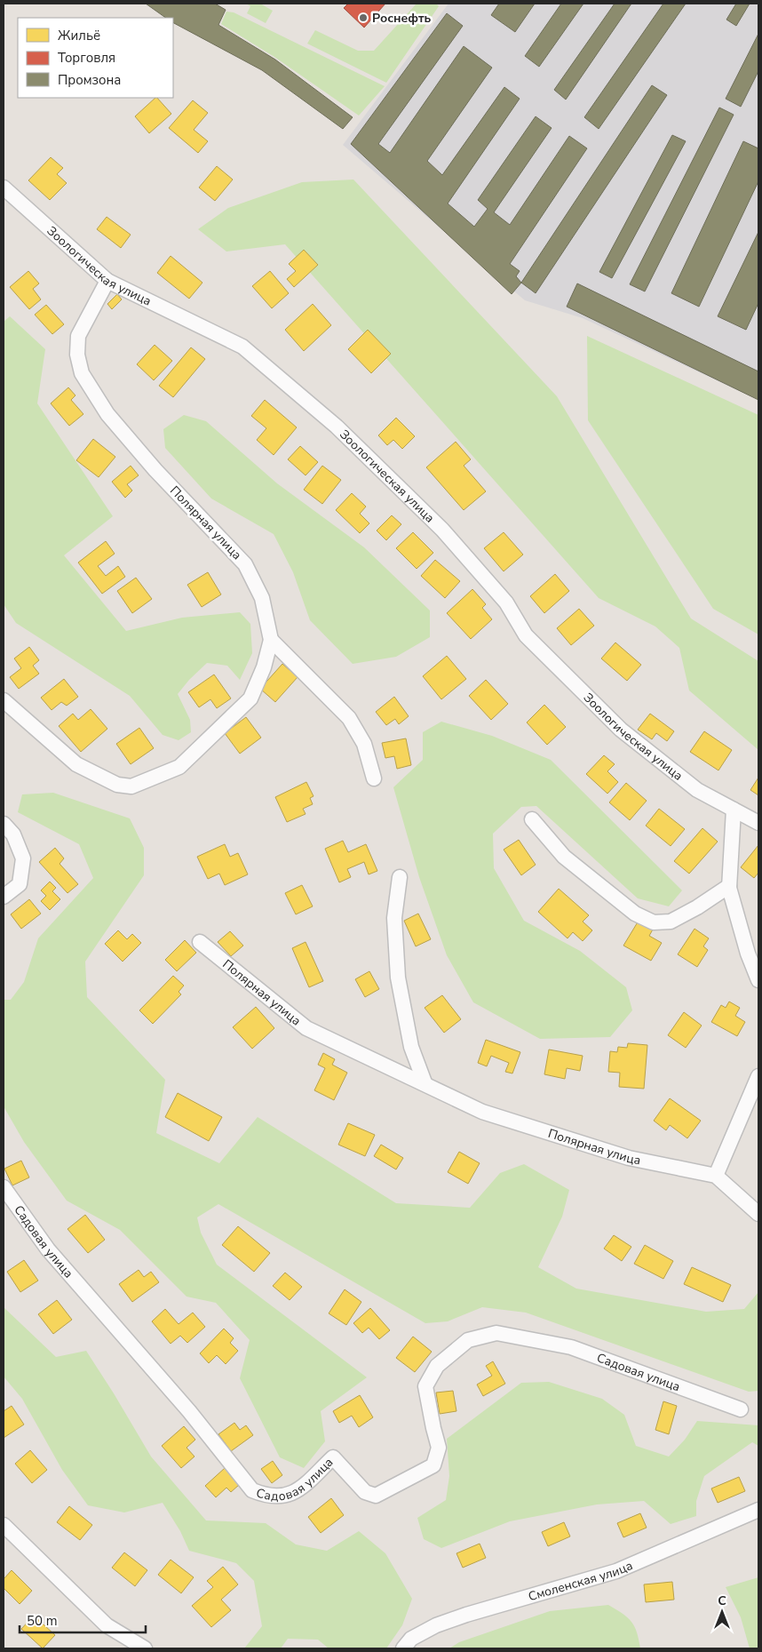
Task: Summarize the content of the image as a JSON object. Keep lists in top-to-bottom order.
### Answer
{
  "streets": {
    "street": [
      "Зоологическая улица",
      "Полярная улица",
      "Садовая улица",
      "Смоленская улица"
    ]
  },
  "crossings": [
    ["Зоологическая улица", "Полярная улица"]
  ],
  "places": ["Роснефть"],
  "legend": ["Жильё", "Торговля", "Промзона"],
  "scale_bar": "50 m",
  "north": "top"
}
